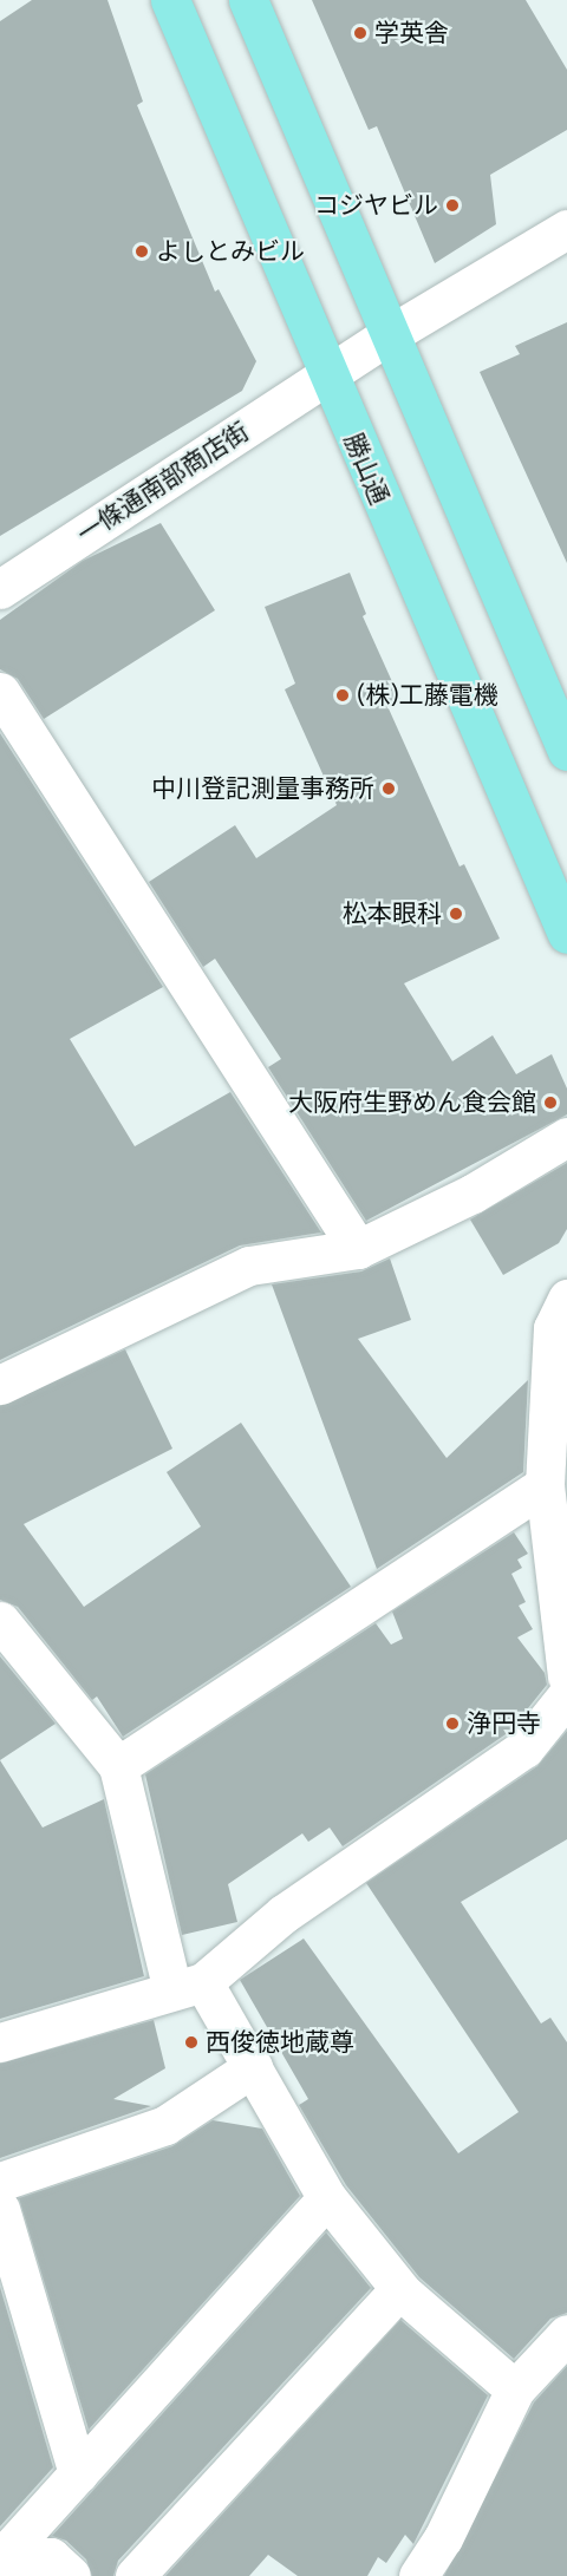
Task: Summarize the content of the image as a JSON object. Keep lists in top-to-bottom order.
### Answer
{
  "streets": {
    "main road": ["勝山通"],
    "street": ["一條通南部商店街"]
  },
  "crossings": [
    ["勝山通", "一條通南部商店街"]
  ],
  "places": [
    "学英舎",
    "コジヤビル",
    "よしとみビル",
    "(株)工藤電機",
    "中川登記測量事務所",
    "松本眼科",
    "大阪府生野めん食会館",
    "浄円寺",
    "西俊徳地蔵尊"
  ]
}
